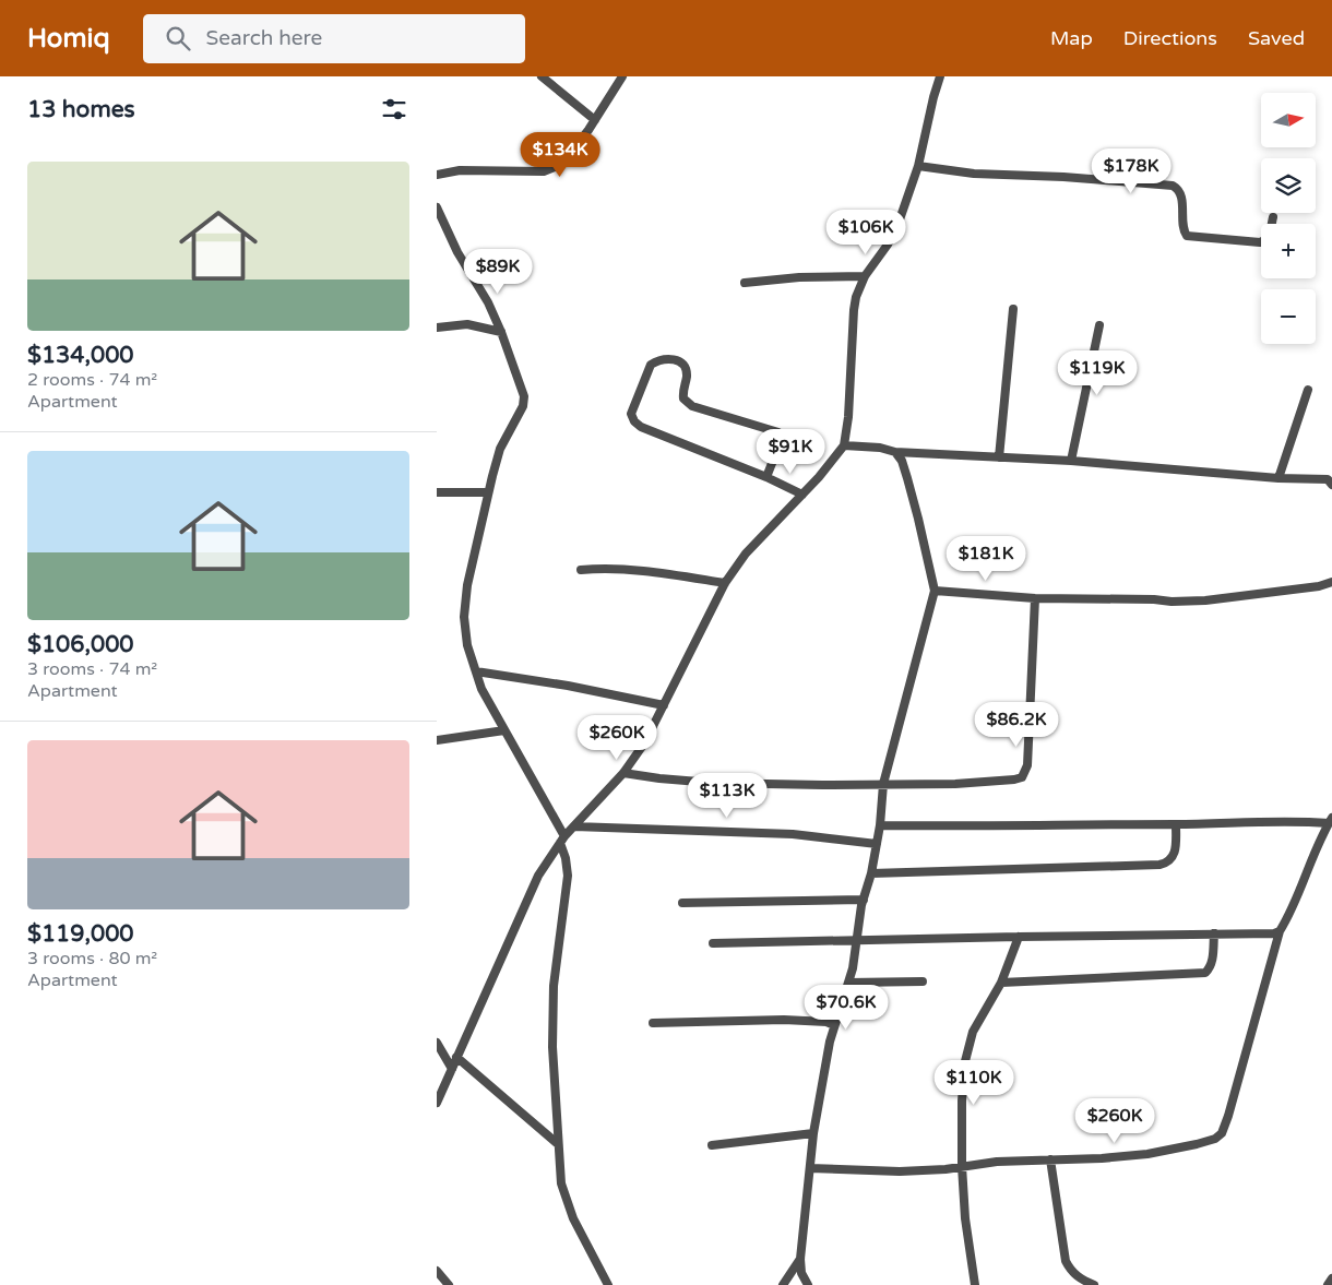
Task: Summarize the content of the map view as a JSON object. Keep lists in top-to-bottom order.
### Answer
{
  "north": "right",
  "page": {
    "header": "Homiq",
    "search": "Search here",
    "nav": ["Map", "Directions", "Saved"],
    "heading": "13 homes",
    "map_buttons": ["+", "−"],
    "price": [
      "$134K",
      "$178K",
      "$106K",
      "$89K",
      "$119K",
      "$91K",
      "$181K",
      "$86.2K",
      "$260K",
      "$113K",
      "$70.6K",
      "$110K",
      "$260K"
    ],
    "list": [
      {
        "name": "$134,000",
        "note": "2 rooms · 74 m² · Apartment"
      },
      {
        "name": "$106,000",
        "note": "3 rooms · 74 m² · Apartment"
      },
      {
        "name": "$119,000",
        "note": "3 rooms · 80 m² · Apartment"
      }
    ]
  }
}
